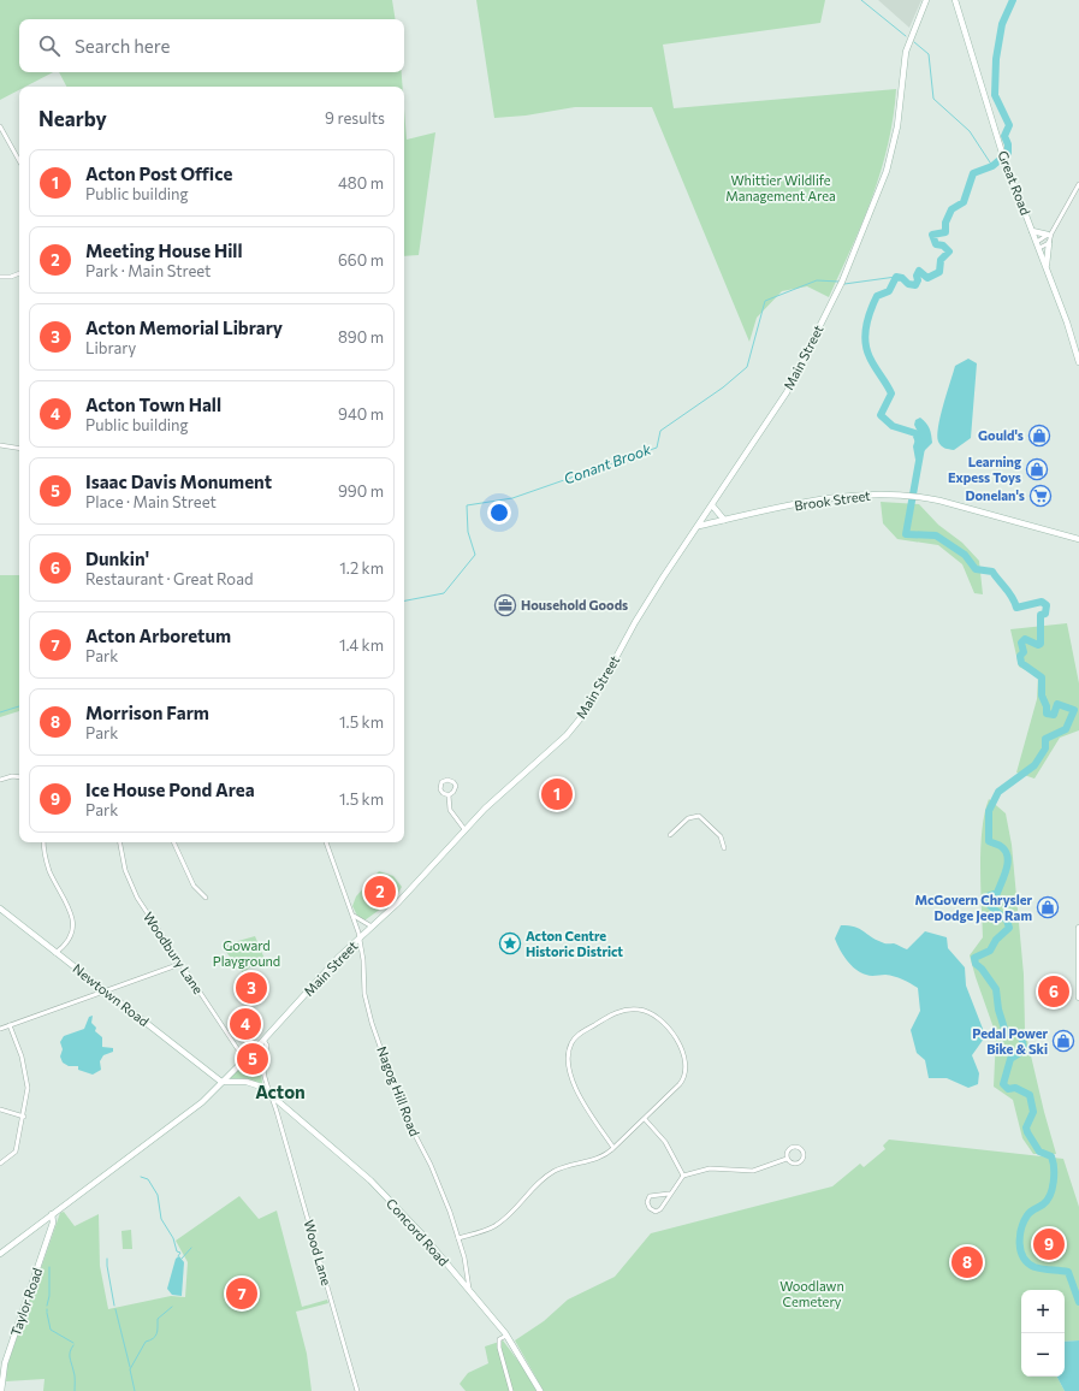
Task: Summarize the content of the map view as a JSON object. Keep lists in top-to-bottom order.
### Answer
{
  "streets": {
    "main road": [
      "Great Road",
      "Main Street",
      "Brook Street",
      "Newtown Road",
      "Concord Road",
      "Taylor Road"
    ],
    "street": ["Woodbury Lane", "Nagog Hill Road", "Wood Lane"]
  },
  "crossings": [
    ["Main Street", "Brook Street"],
    ["Main Street", "Woodbury Lane"],
    ["Main Street", "Newtown Road"],
    ["Main Street", "Nagog Hill Road"],
    ["Main Street", "Concord Road"],
    ["Main Street", "Taylor Road"],
    ["Newtown Road", "Concord Road"],
    ["Nagog Hill Road", "Concord Road"],
    ["Concord Road", "Wood Lane"]
  ],
  "districts": ["Acton"],
  "water": ["Conant Brook"],
  "parks": ["Whittier Wildlife Management Area", "Goward Playground", "Woodlawn Cemetery"],
  "places": {
    "shop": [
      "Gould's",
      "Learning Expess Toys",
      "McGovern Chrysler Dodge Jeep Ram",
      "Pedal Power Bike & Ski"
    ],
    "supermarket": ["Donelan's"],
    "office": ["Household Goods"],
    "place": ["Acton Centre Historic District"]
  },
  "page": {
    "search": "Search here",
    "heading": ["Nearby", "9 results"],
    "list": [
      {
        "mark": "1",
        "name": "Acton Post Office",
        "note": "Public building",
        "value": "480 m"
      },
      {
        "mark": "2",
        "name": "Meeting House Hill",
        "note": "Park · Main Street",
        "value": "660 m"
      },
      {
        "mark": "3",
        "name": "Acton Memorial Library",
        "note": "Library",
        "value": "890 m"
      },
      {
        "mark": "4",
        "name": "Acton Town Hall",
        "note": "Public building",
        "value": "940 m"
      },
      {
        "mark": "5",
        "name": "Isaac Davis Monument",
        "note": "Place · Main Street",
        "value": "990 m"
      },
      {
        "mark": "6",
        "name": "Dunkin'",
        "note": "Restaurant · Great Road",
        "value": "1.2 km"
      },
      {
        "mark": "7",
        "name": "Acton Arboretum",
        "note": "Park",
        "value": "1.4 km"
      },
      {
        "mark": "8",
        "name": "Morrison Farm",
        "note": "Park",
        "value": "1.5 km"
      },
      {
        "mark": "9",
        "name": "Ice House Pond Area",
        "note": "Park",
        "value": "1.5 km"
      }
    ],
    "pins": [
      "1",
      "2",
      "3",
      "6",
      "4",
      "5",
      "9",
      "8",
      "7"
    ],
    "map_buttons": ["+", "−"]
  }
}
